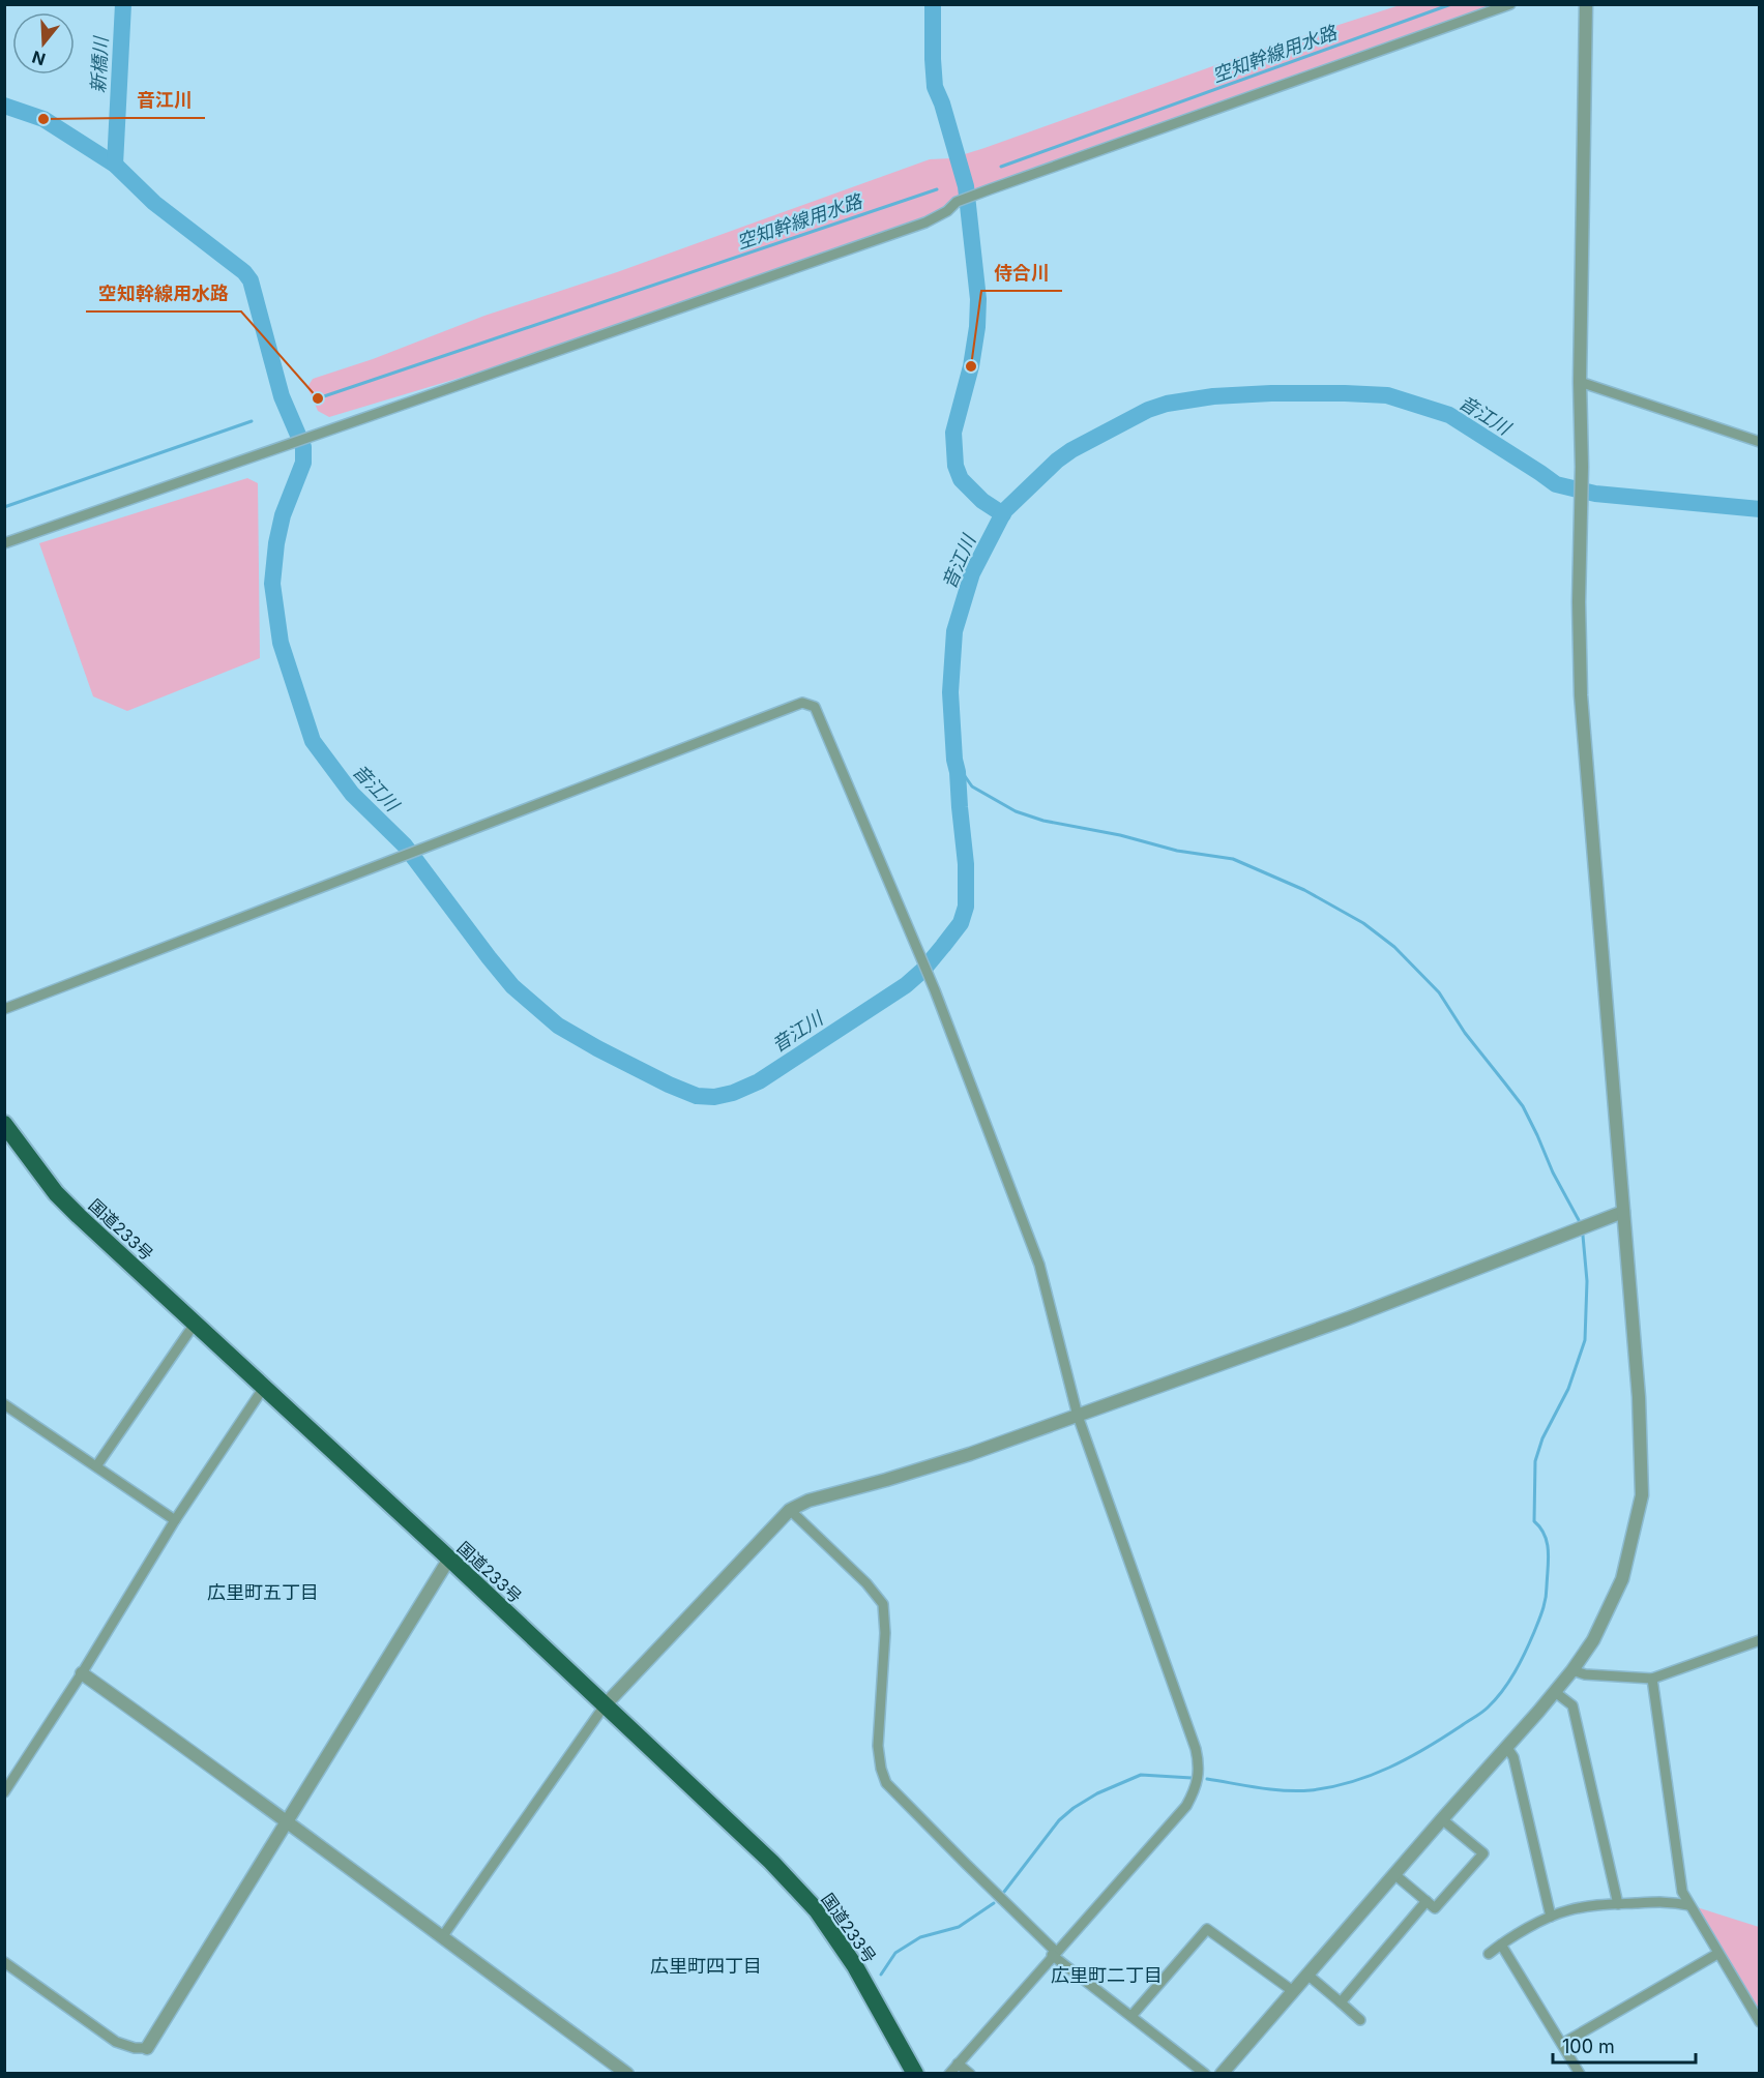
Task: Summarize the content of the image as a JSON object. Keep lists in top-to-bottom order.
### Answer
{
  "streets": {
    "highway": ["国道233号"]
  },
  "districts": ["広里町五丁目", "広里町四丁目", "広里町二丁目"],
  "water": ["空知幹線用水路", "新橋川", "音江川"],
  "places": ["音江川", "侍合川", "空知幹線用水路"],
  "scale_bar": "100 m",
  "north": "bottom"
}
